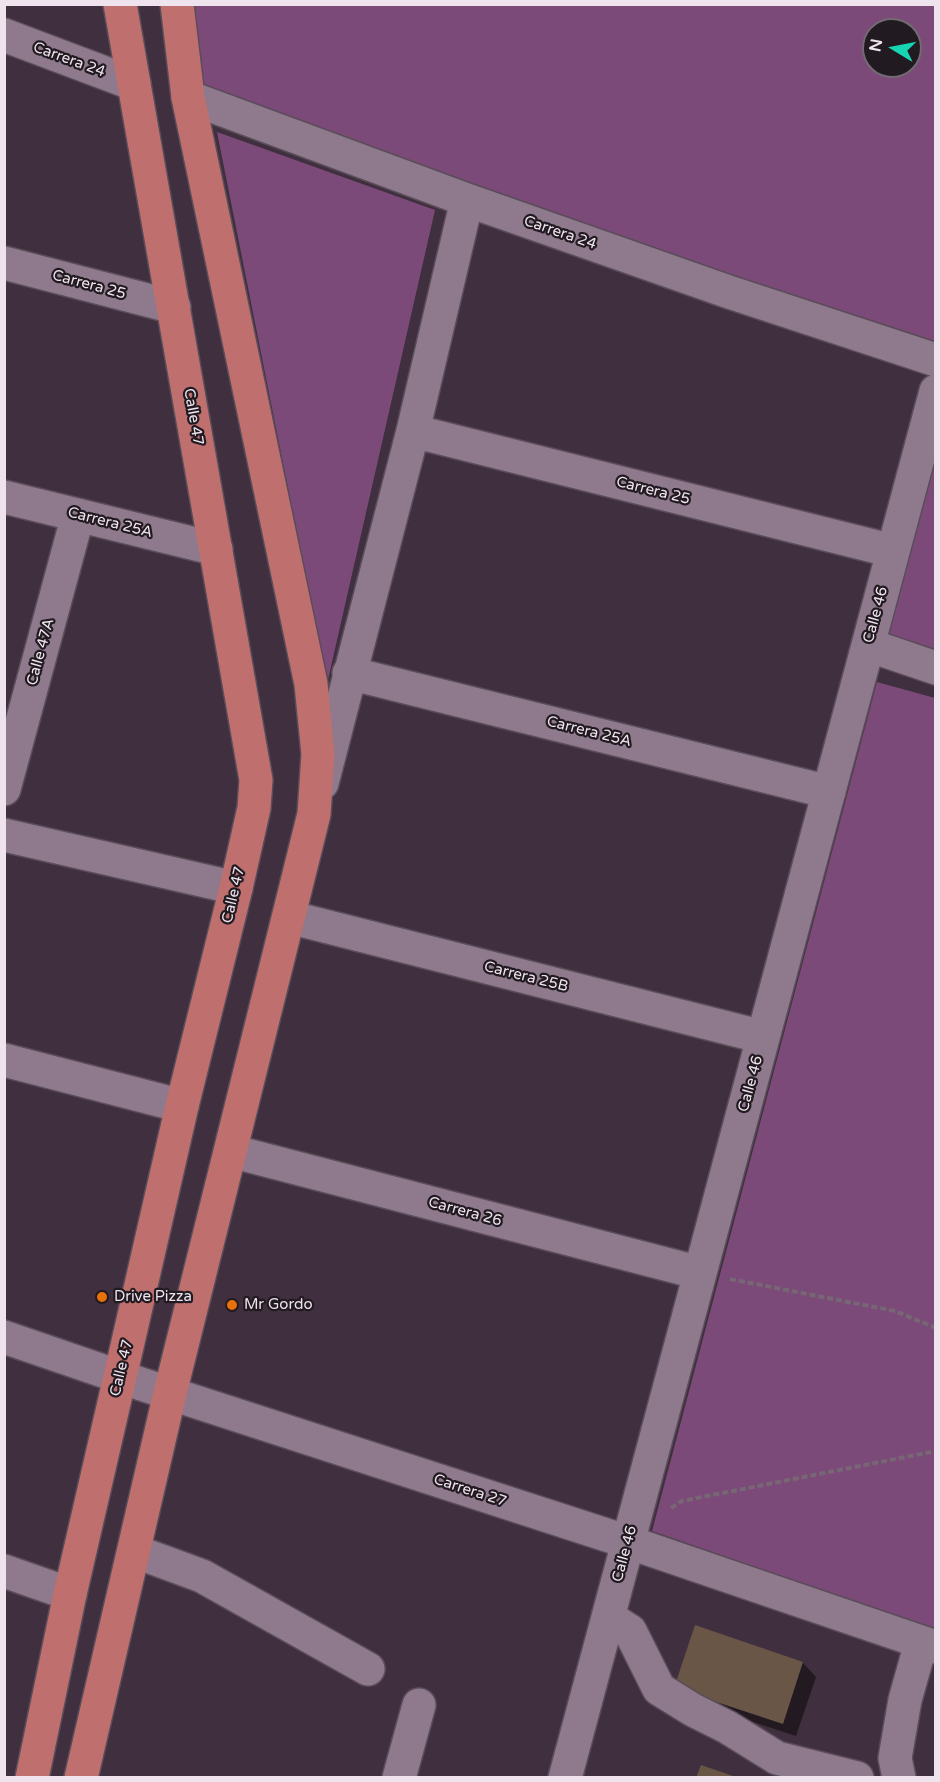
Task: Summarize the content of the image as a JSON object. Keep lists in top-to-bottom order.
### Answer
{
  "streets": {
    "main road": ["Calle 47"],
    "street": [
      "Carrera 24",
      "Carrera 25",
      "Carrera 25A",
      "Calle 46",
      "Calle 47A",
      "Carrera 25B",
      "Carrera 26",
      "Carrera 27"
    ]
  },
  "crossings": [
    ["Carrera 24", "Calle 47"],
    ["Carrera 25", "Calle 47"],
    ["Carrera 25", "Calle 46"],
    ["Calle 47", "Carrera 25A"],
    ["Calle 47", "Carrera 27"],
    ["Carrera 25A", "Calle 46"],
    ["Carrera 25A", "Calle 47A"],
    ["Calle 46", "Carrera 25B"],
    ["Calle 46", "Carrera 26"],
    ["Calle 46", "Carrera 27"]
  ],
  "places": ["Drive Pizza", "Mr Gordo"],
  "north": "left"
}
